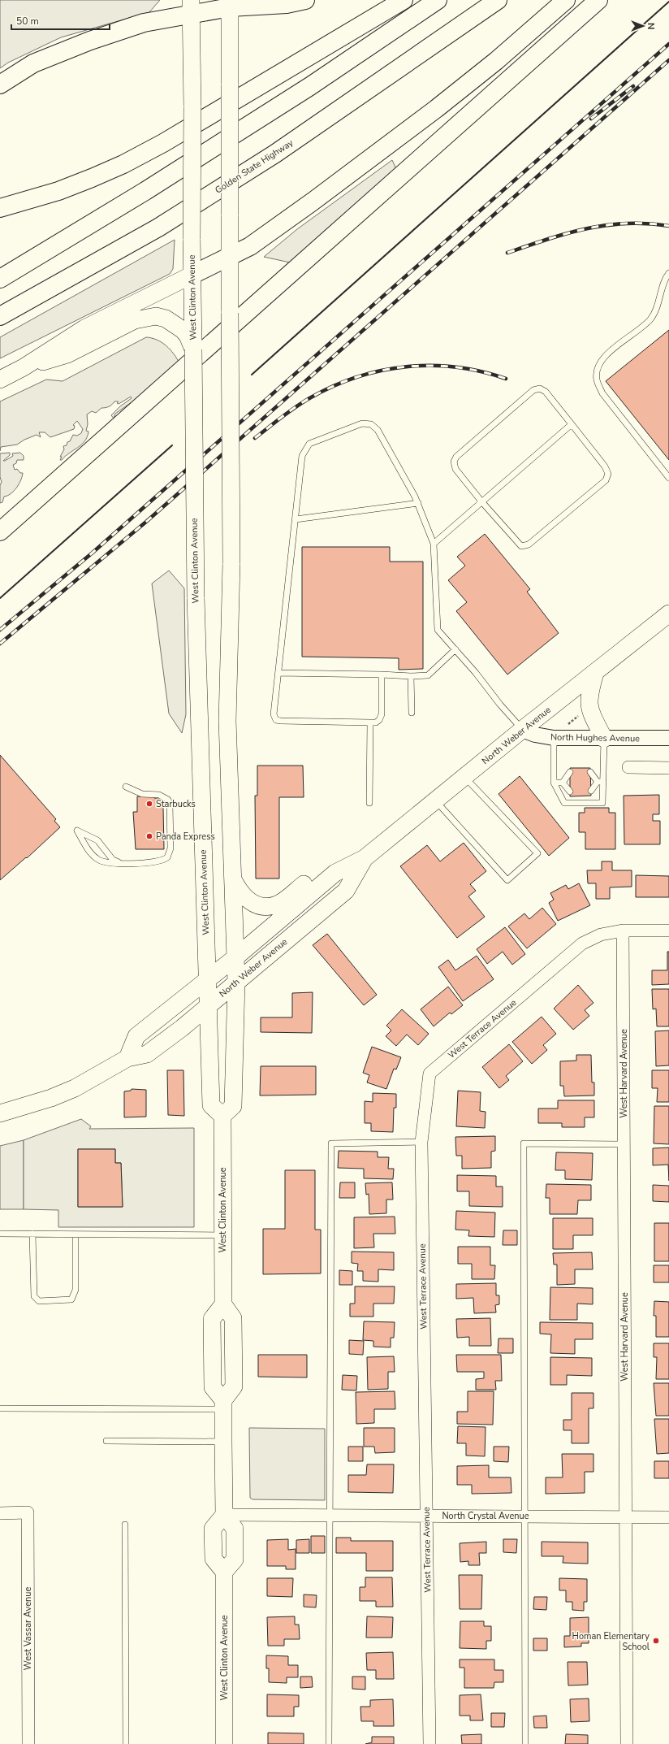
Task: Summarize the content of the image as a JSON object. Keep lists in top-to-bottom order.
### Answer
{
  "streets": {
    "highway": ["Golden State Highway"],
    "main road": ["West Clinton Avenue", "North Weber Avenue"],
    "street": [
      "North Hughes Avenue",
      "West Terrace Avenue",
      "West Harvard Avenue",
      "North Crystal Avenue",
      "West Vassar Avenue"
    ]
  },
  "crossings": [
    ["West Clinton Avenue", "North Weber Avenue"],
    ["West Clinton Avenue", "North Crystal Avenue"],
    ["North Weber Avenue", "North Hughes Avenue"],
    ["West Terrace Avenue", "West Harvard Avenue"],
    ["West Terrace Avenue", "North Crystal Avenue"],
    ["West Harvard Avenue", "North Crystal Avenue"]
  ],
  "places": ["Starbucks", "Panda Express", "Homan Elementary School"],
  "scale_bar": "50 m",
  "north": "right"
}
